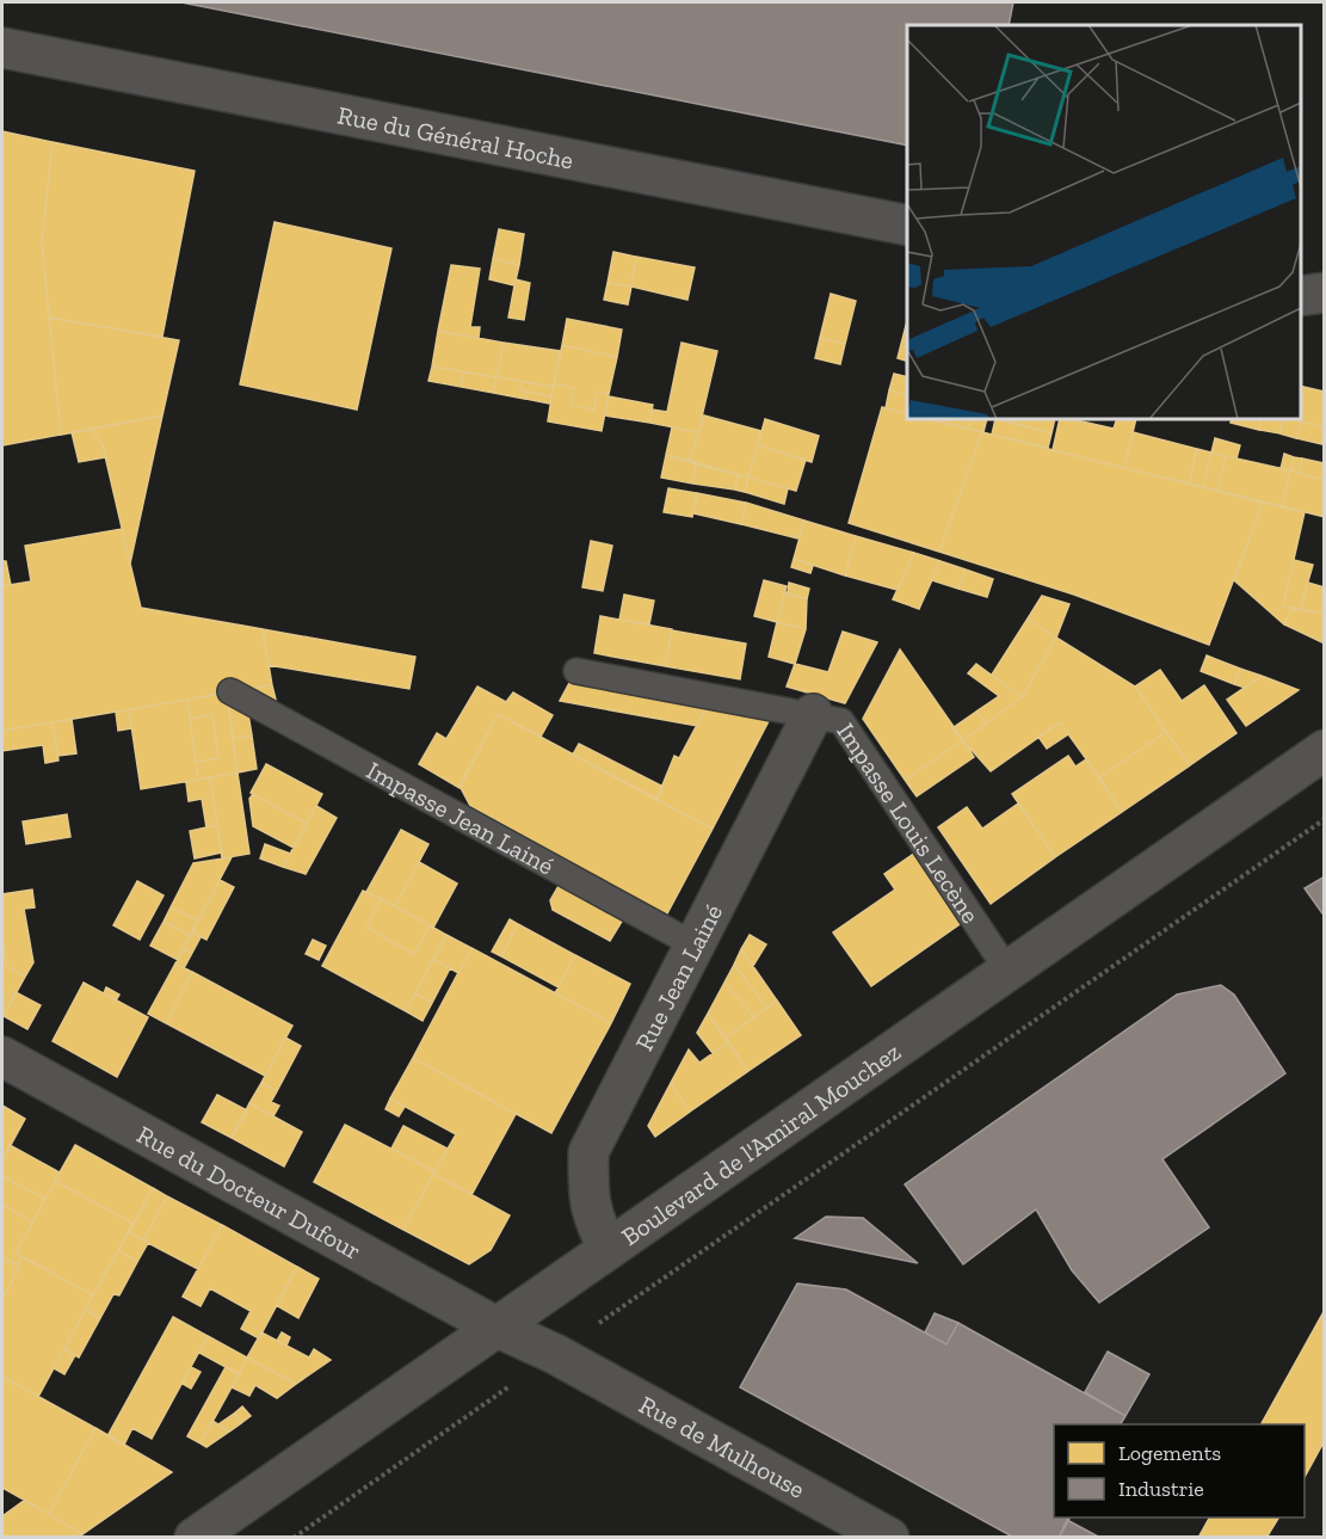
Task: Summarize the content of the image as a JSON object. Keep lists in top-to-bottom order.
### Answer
{
  "streets": {
    "street": [
      "Rue du Général Hoche",
      "Rue Jean Lainé",
      "Boulevard de l'Amiral Mouchez",
      "Rue du Docteur Dufour",
      "Rue de Mulhouse"
    ],
    "lane": ["Impasse Jean Lainé", "Impasse Louis Lecène"]
  },
  "crossings": [
    ["Impasse Jean Lainé", "Rue Jean Lainé"],
    ["Impasse Louis Lecène", "Rue Jean Lainé"],
    ["Impasse Louis Lecène", "Boulevard de l'Amiral Mouchez"],
    ["Rue Jean Lainé", "Boulevard de l'Amiral Mouchez"],
    ["Boulevard de l'Amiral Mouchez", "Rue du Docteur Dufour"]
  ],
  "legend": ["Logements", "Industrie"]
}
